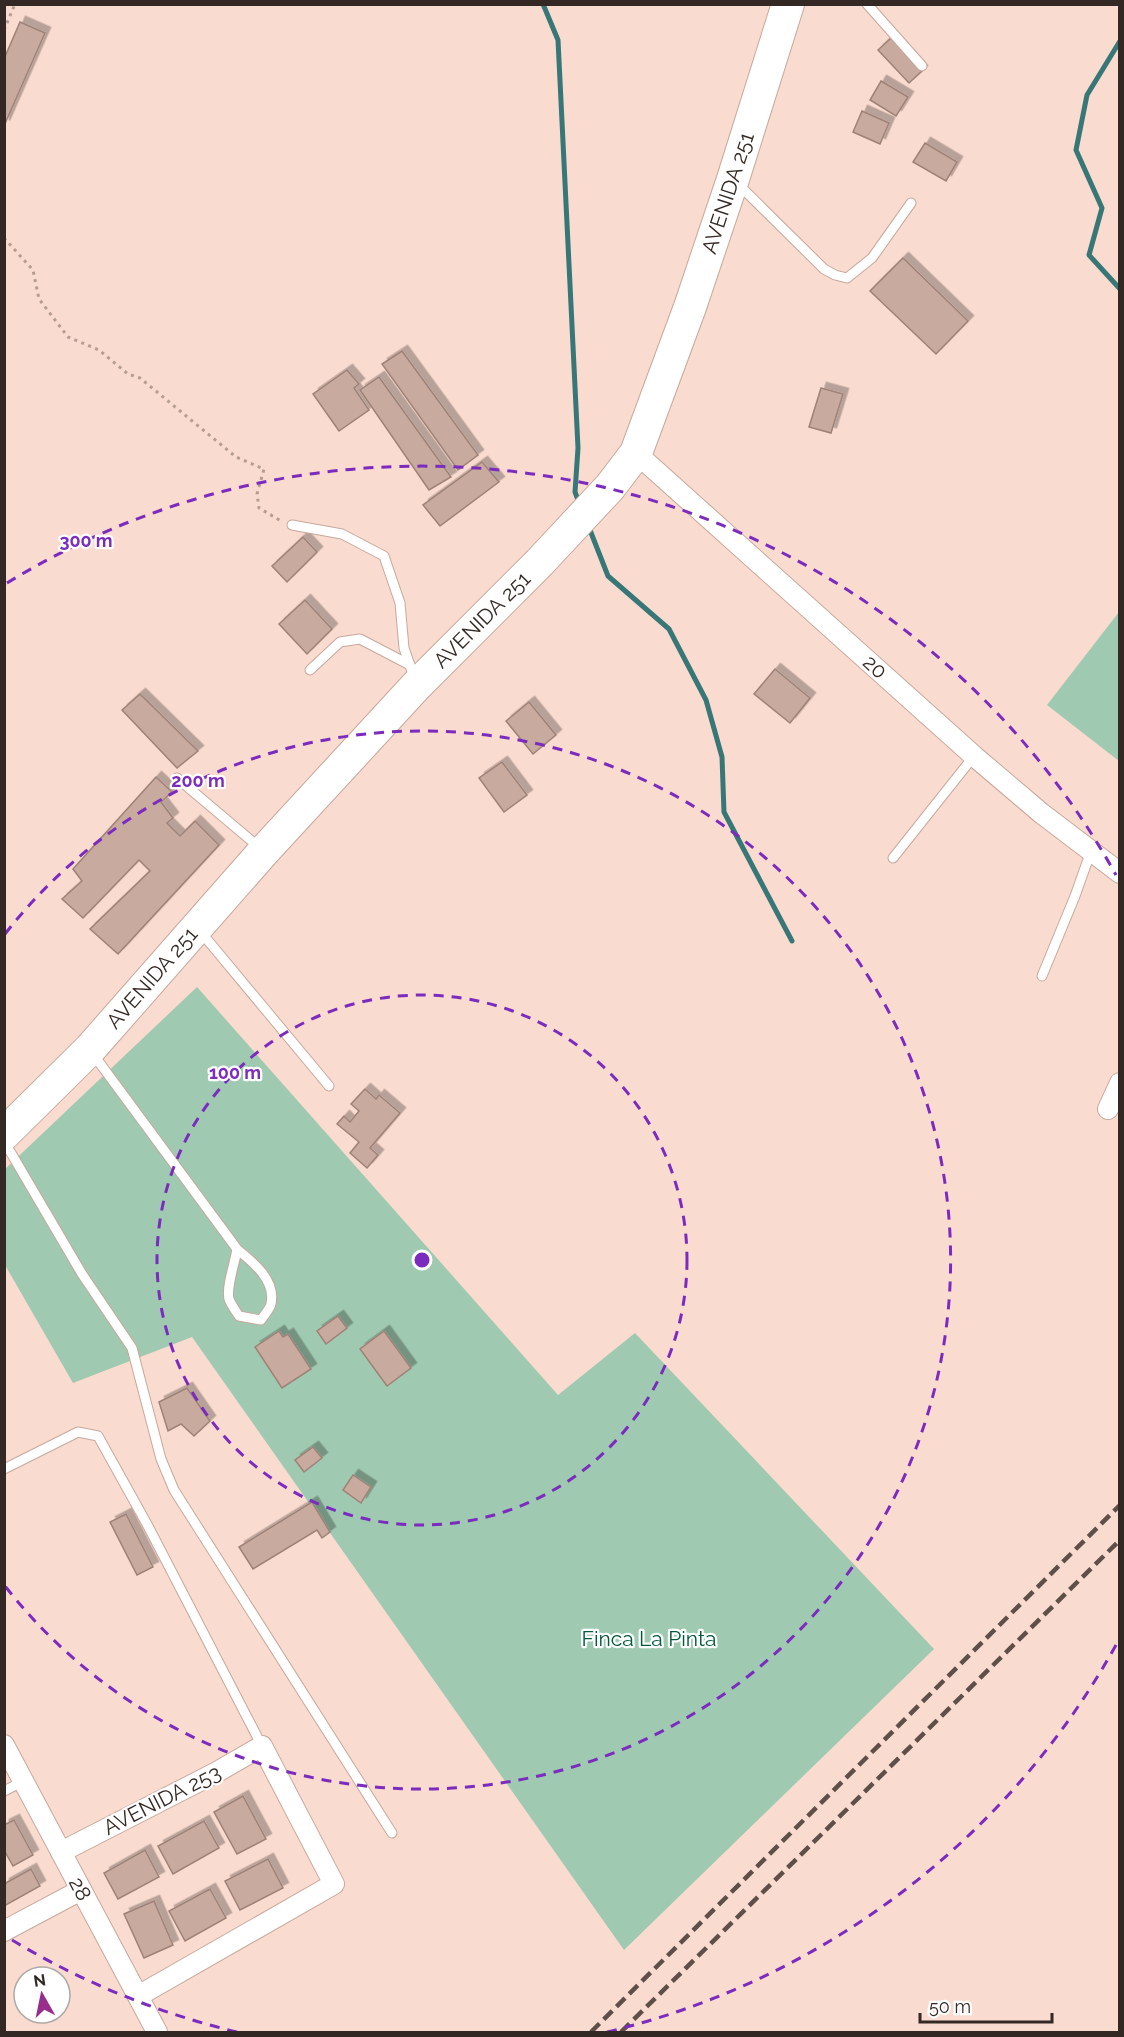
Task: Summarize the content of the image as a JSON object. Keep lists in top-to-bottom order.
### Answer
{
  "streets": {
    "main road": ["AVENIDA 251"],
    "street": ["20", "AVENIDA 253", "28"]
  },
  "crossings": [
    ["AVENIDA 251", "20"],
    ["AVENIDA 253", "28"]
  ],
  "parks": ["Finca La Pinta"],
  "scale_bar": "50 m",
  "north": "top",
  "rings": ["300 m", "200 m", "100 m"]
}
